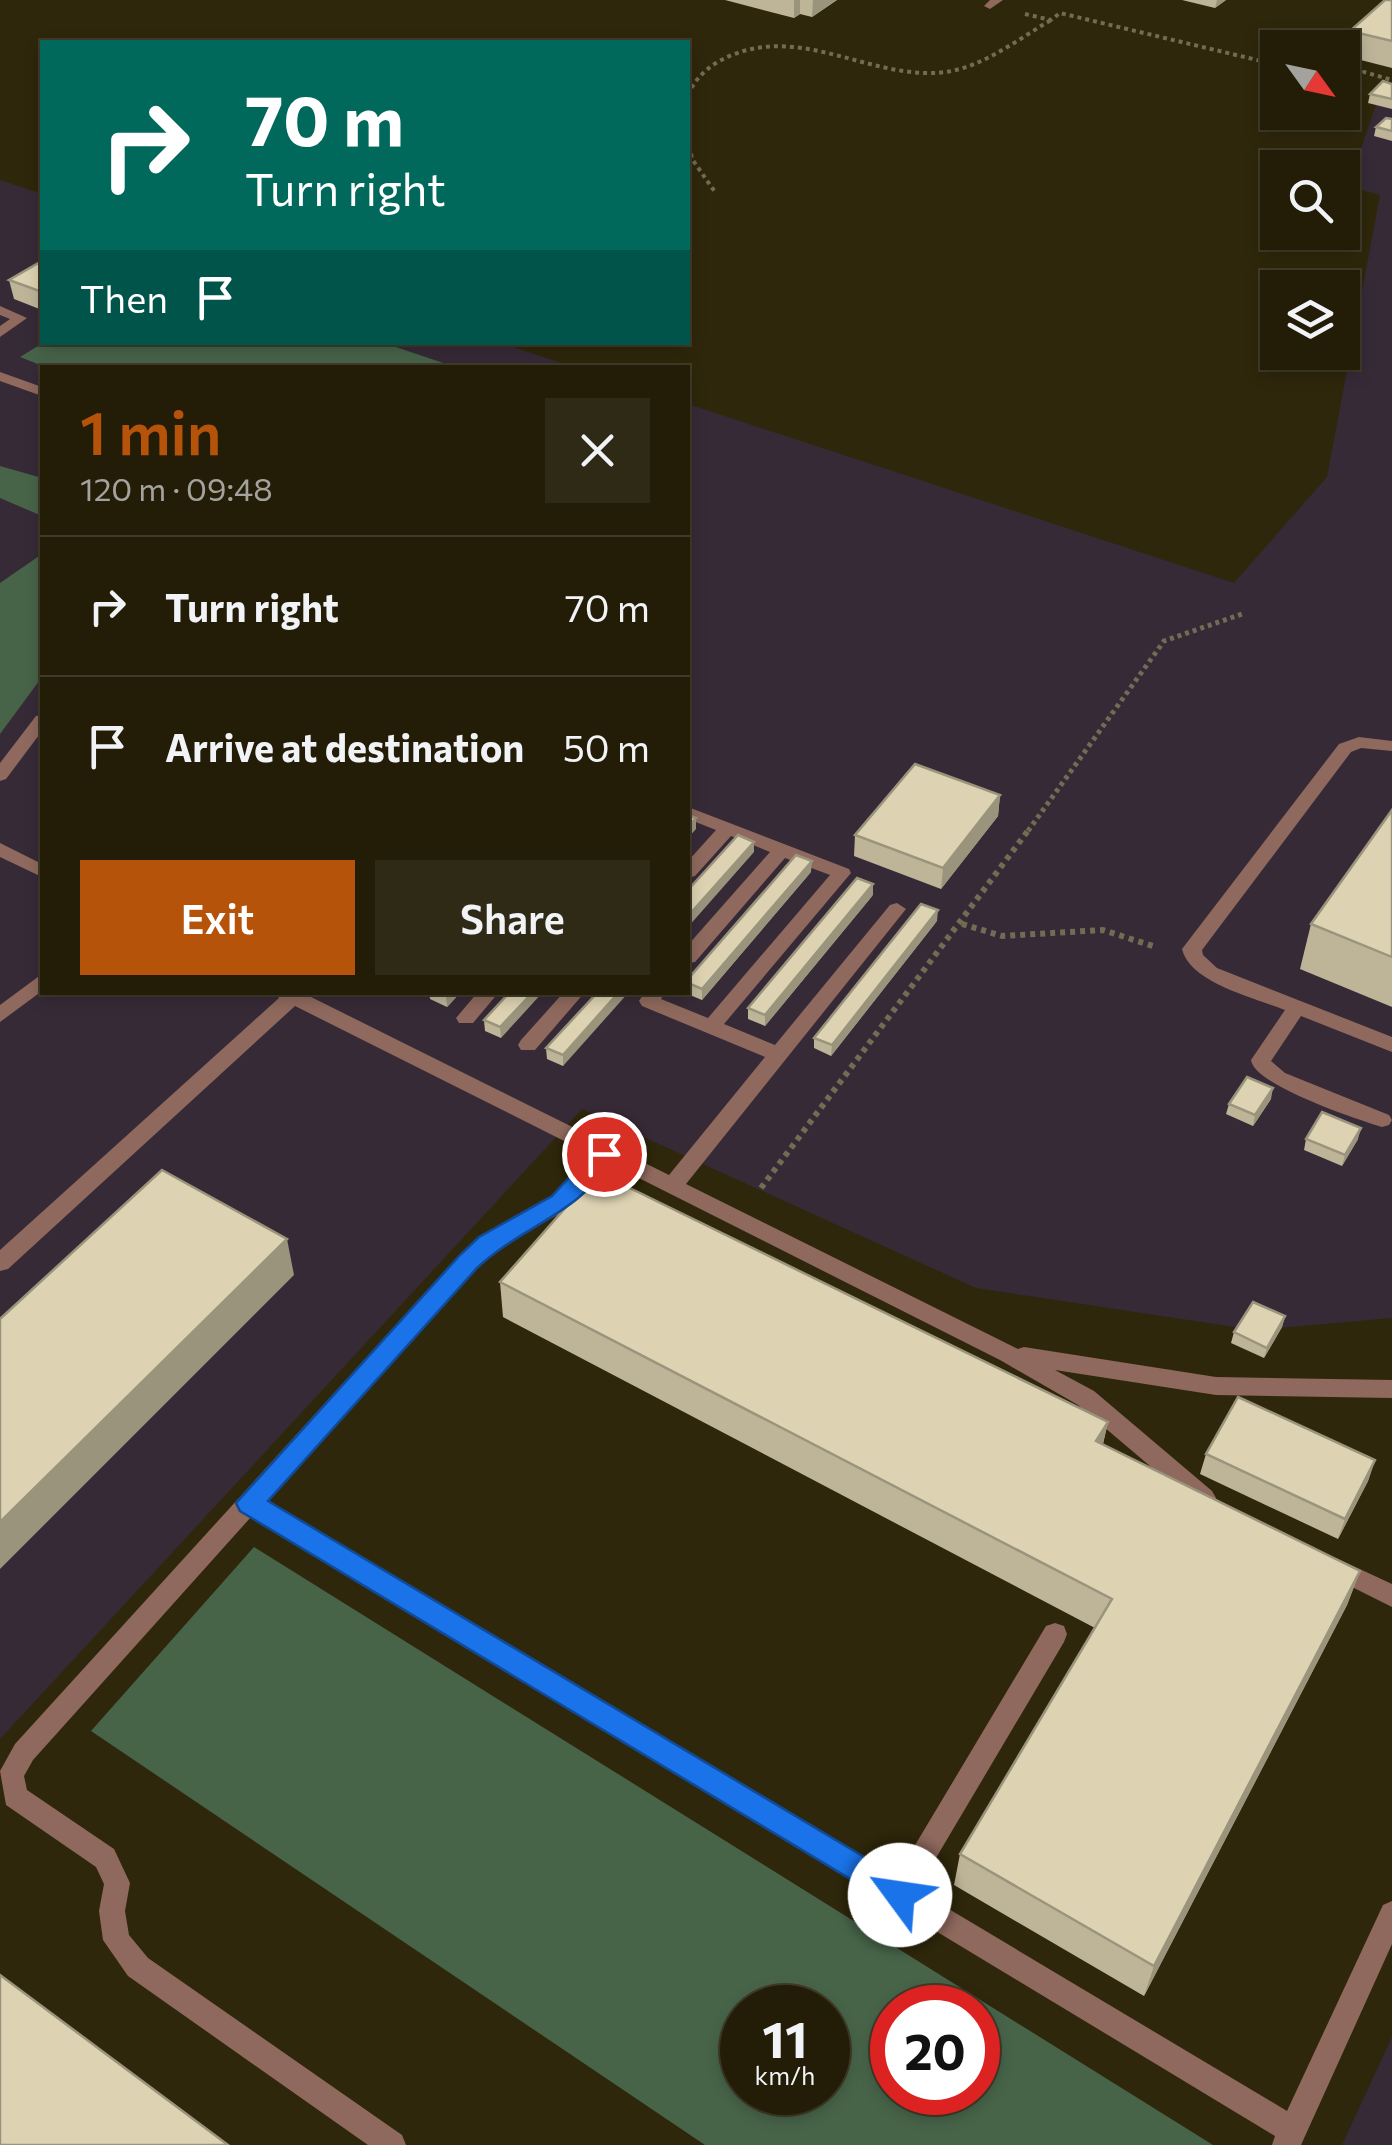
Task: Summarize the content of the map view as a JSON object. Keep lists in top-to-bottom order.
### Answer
{
  "north": "bottom right",
  "page": {
    "turn": ["70 m", "Turn right"],
    "then": "Then",
    "heading": ["1 min", "120 m · 09:48"],
    "list": [
      {
        "name": "Turn right",
        "value": "70 m"
      },
      {
        "name": "Arrive at destination",
        "value": "50 m"
      }
    ],
    "buttons": ["Exit", "Share"],
    "speed": "11 km/h",
    "limit": "20"
  }
}
